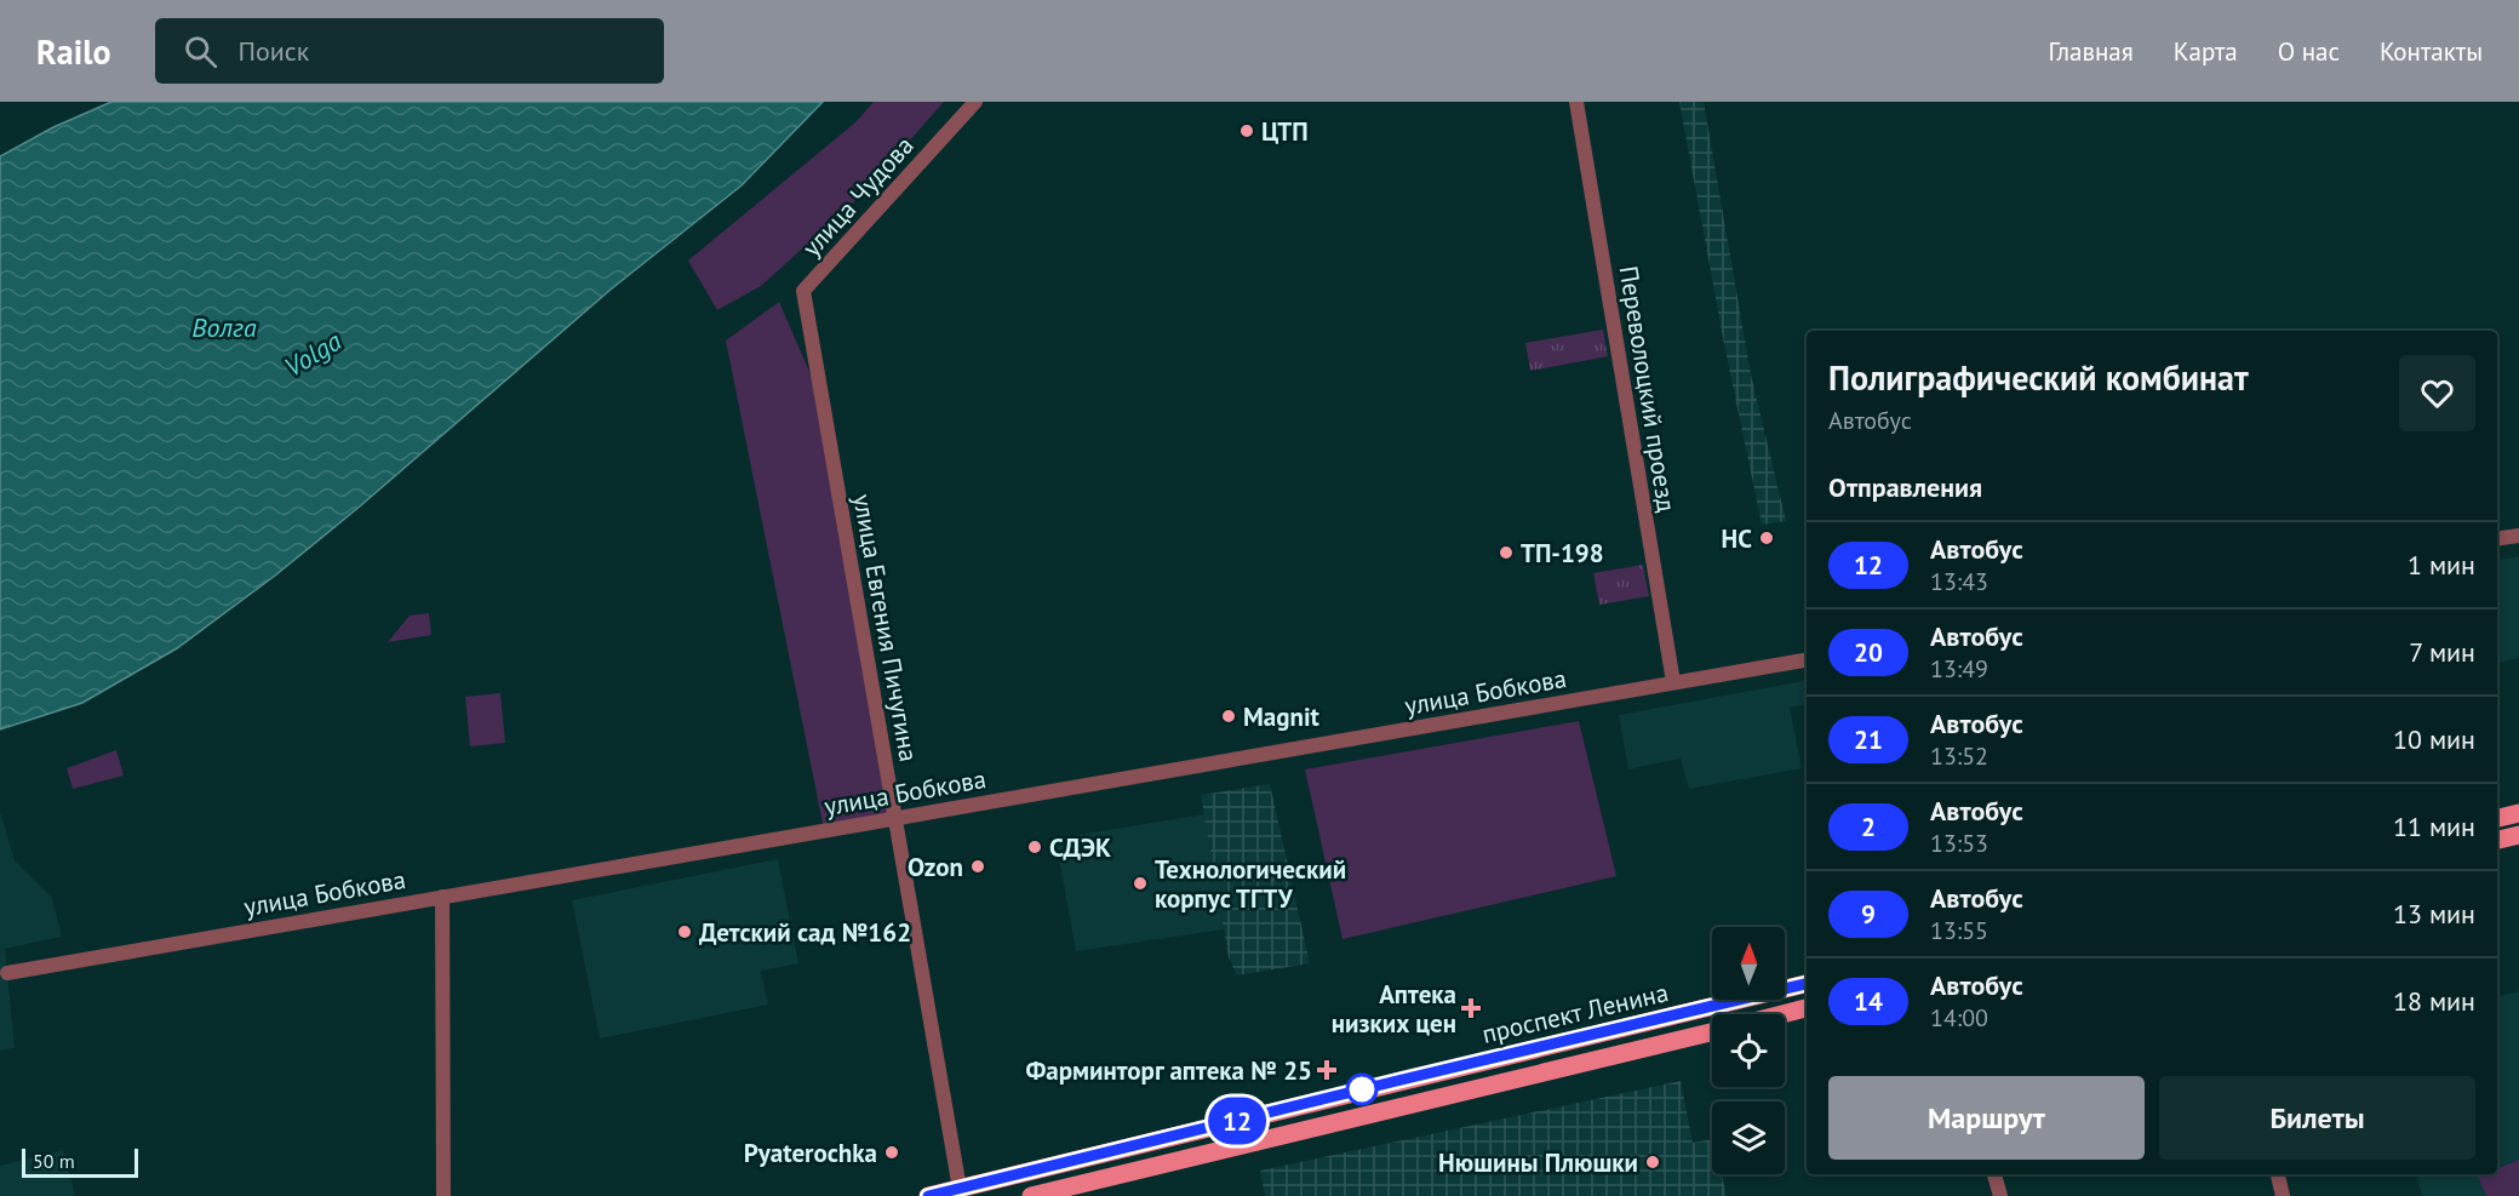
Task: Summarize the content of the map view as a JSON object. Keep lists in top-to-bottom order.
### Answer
{
  "streets": {
    "main road": ["проспект Ленина"],
    "street": [
      "улица Чудова",
      "Переволоцкий проезд",
      "улица Евгения Пичугина",
      "улица Бобкова"
    ]
  },
  "crossings": [
    ["улица Чудова", "улица Евгения Пичугина"],
    ["Переволоцкий проезд", "улица Бобкова"],
    ["улица Евгения Пичугина", "улица Бобкова"],
    ["улица Евгения Пичугина", "проспект Ленина"]
  ],
  "water": ["Волга", "Volga"],
  "places": {
    "other": [
      "ЦТП",
      "НС",
      "ТП-198",
      "Magnit",
      "СДЭК",
      "Ozon",
      "Технологический корпус ТГТУ",
      "Детский сад №162",
      "Pyaterochka",
      "Нюшины Плюшки"
    ],
    "health": ["Аптека низких цен", "Фарминторг аптека № 25"]
  },
  "lines": ["bus line 12"],
  "scale_bar": "50 m",
  "north": "top",
  "page": {
    "header": "Railo",
    "search": "Поиск",
    "nav": [
      "Главная",
      "Карта",
      "О нас",
      "Контакты"
    ],
    "on_map": "12",
    "heading": [
      ["Полиграфический комбинат", "Автобус"],
      "Отправления"
    ],
    "list": [
      {
        "mark": "12",
        "name": "Автобус",
        "note": "13:43",
        "value": "1 мин"
      },
      {
        "mark": "20",
        "name": "Автобус",
        "note": "13:49",
        "value": "7 мин"
      },
      {
        "mark": "21",
        "name": "Автобус",
        "note": "13:52",
        "value": "10 мин"
      },
      {
        "mark": "2",
        "name": "Автобус",
        "note": "13:53",
        "value": "11 мин"
      },
      {
        "mark": "9",
        "name": "Автобус",
        "note": "13:55",
        "value": "13 мин"
      },
      {
        "mark": "14",
        "name": "Автобус",
        "note": "14:00",
        "value": "18 мин"
      }
    ],
    "buttons": ["Маршрут", "Билеты"],
    "scale": "50 m"
  }
}
